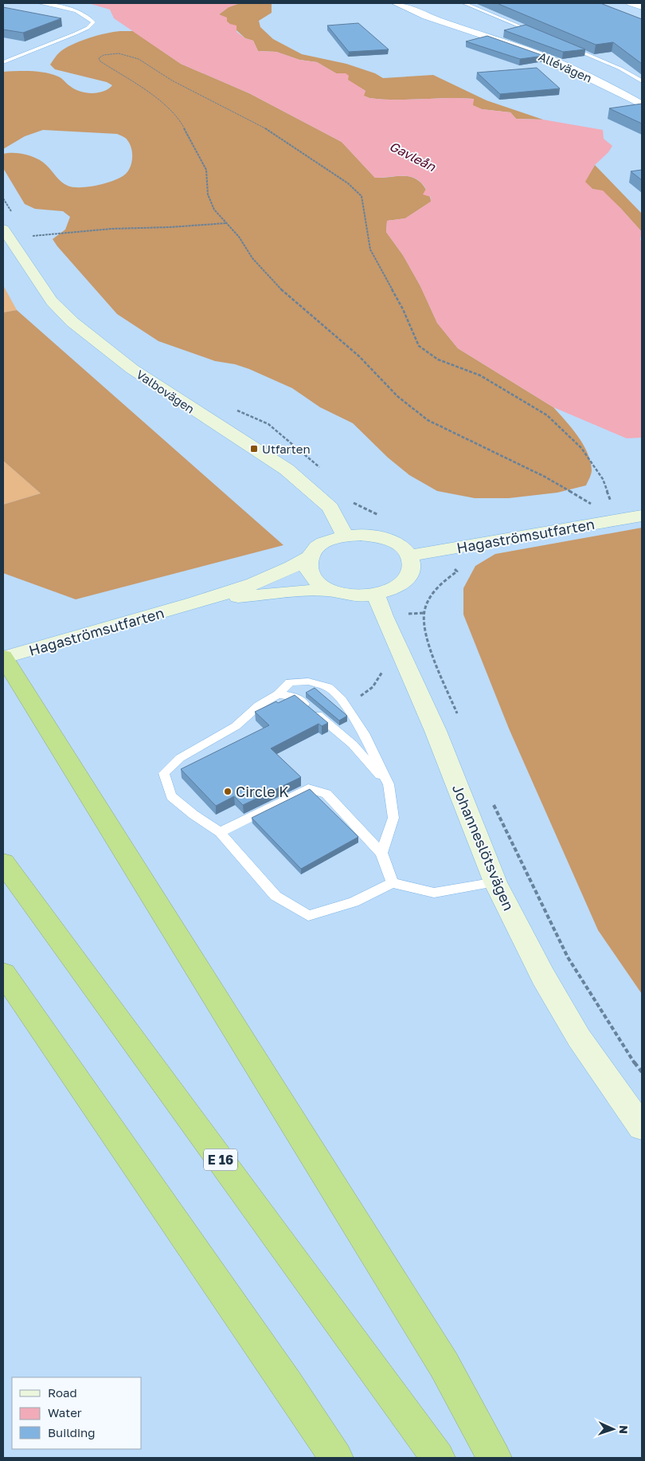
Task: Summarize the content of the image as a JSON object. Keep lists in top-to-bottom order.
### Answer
{
  "streets": {
    "highway": ["E 16"],
    "main road": ["Valbovägen", "Hagaströmsutfarten", "Johanneslötsvägen"],
    "street": ["Allévägen"]
  },
  "crossings": [
    ["Valbovägen", "Hagaströmsutfarten"],
    ["Valbovägen", "Johanneslötsvägen"],
    ["Hagaströmsutfarten", "Johanneslötsvägen"]
  ],
  "water": ["Gavleån"],
  "places": {
    "transit": ["Utfarten"],
    "other": ["Circle K"]
  },
  "legend": ["Road", "Water", "Building"],
  "north": "right"
}
